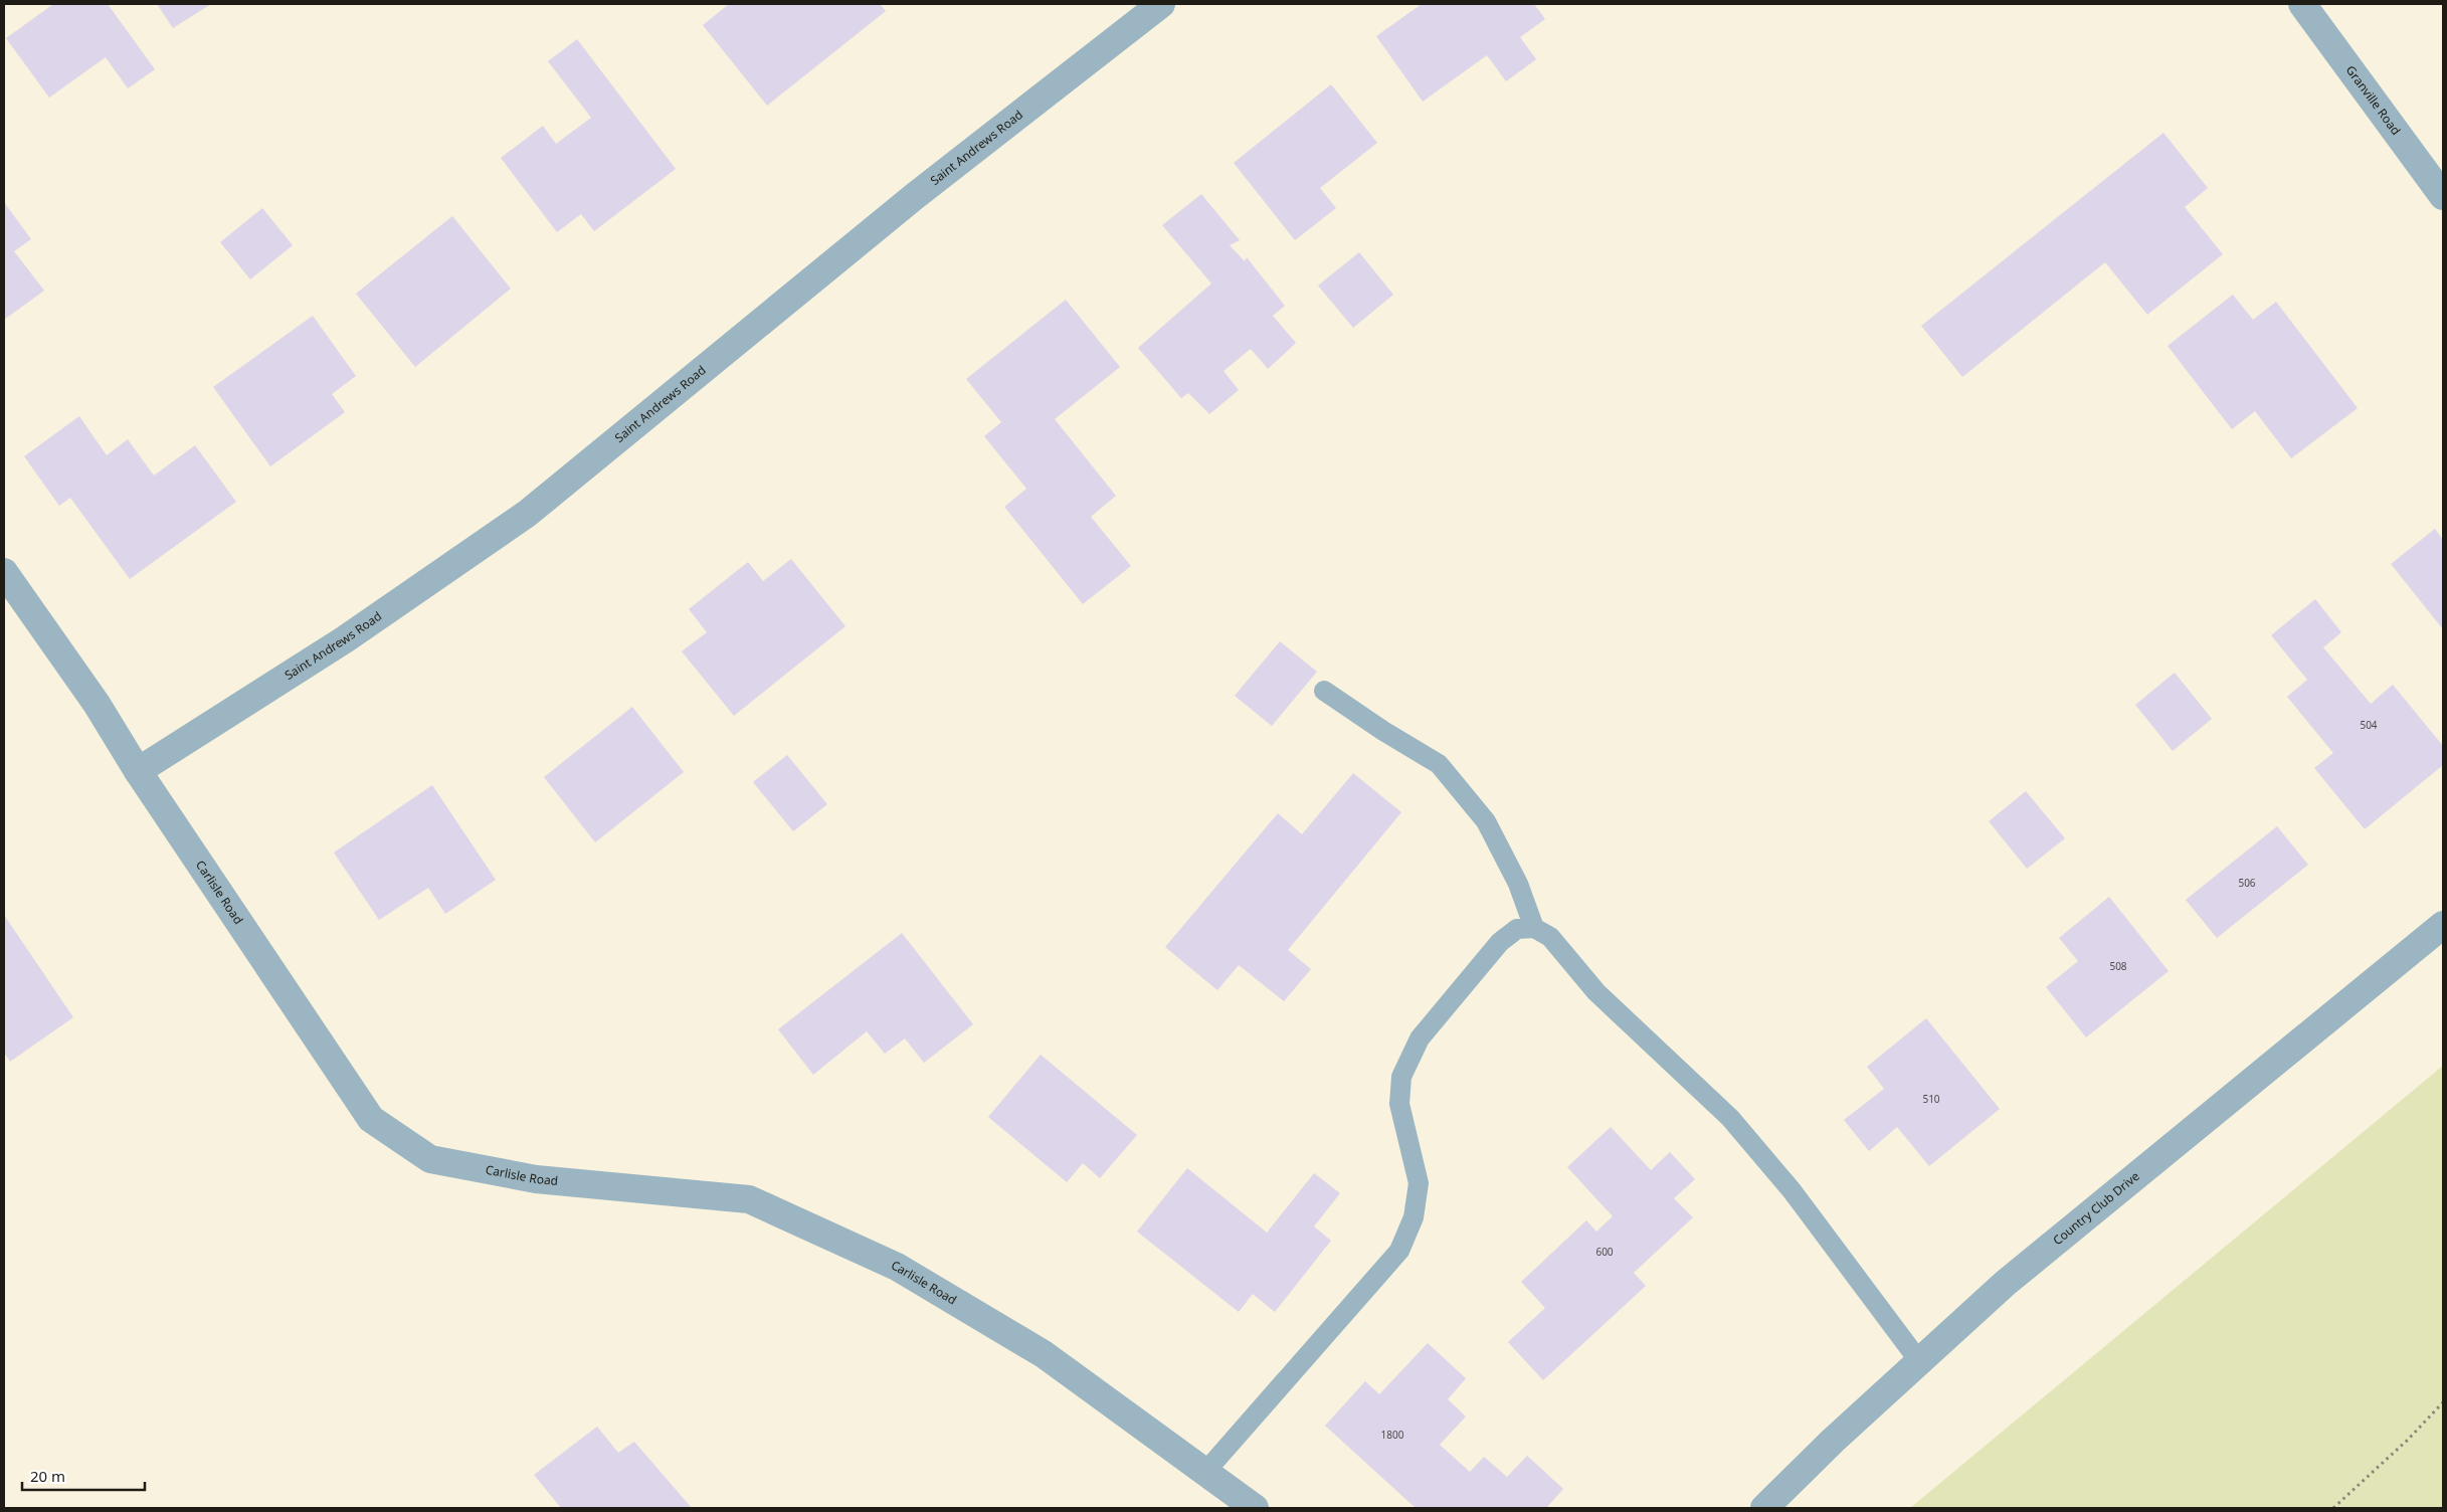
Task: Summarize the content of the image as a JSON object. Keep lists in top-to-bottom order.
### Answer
{
  "streets": {
    "street": [
      "Granville Road",
      "Saint Andrews Road",
      "Carlisle Road",
      "Country Club Drive"
    ]
  },
  "crossings": [
    ["Saint Andrews Road", "Carlisle Road"]
  ],
  "house_numbers": [
    "504",
    "506",
    "508",
    "510",
    "600",
    "1800"
  ],
  "scale_bar": "20 m"
}
